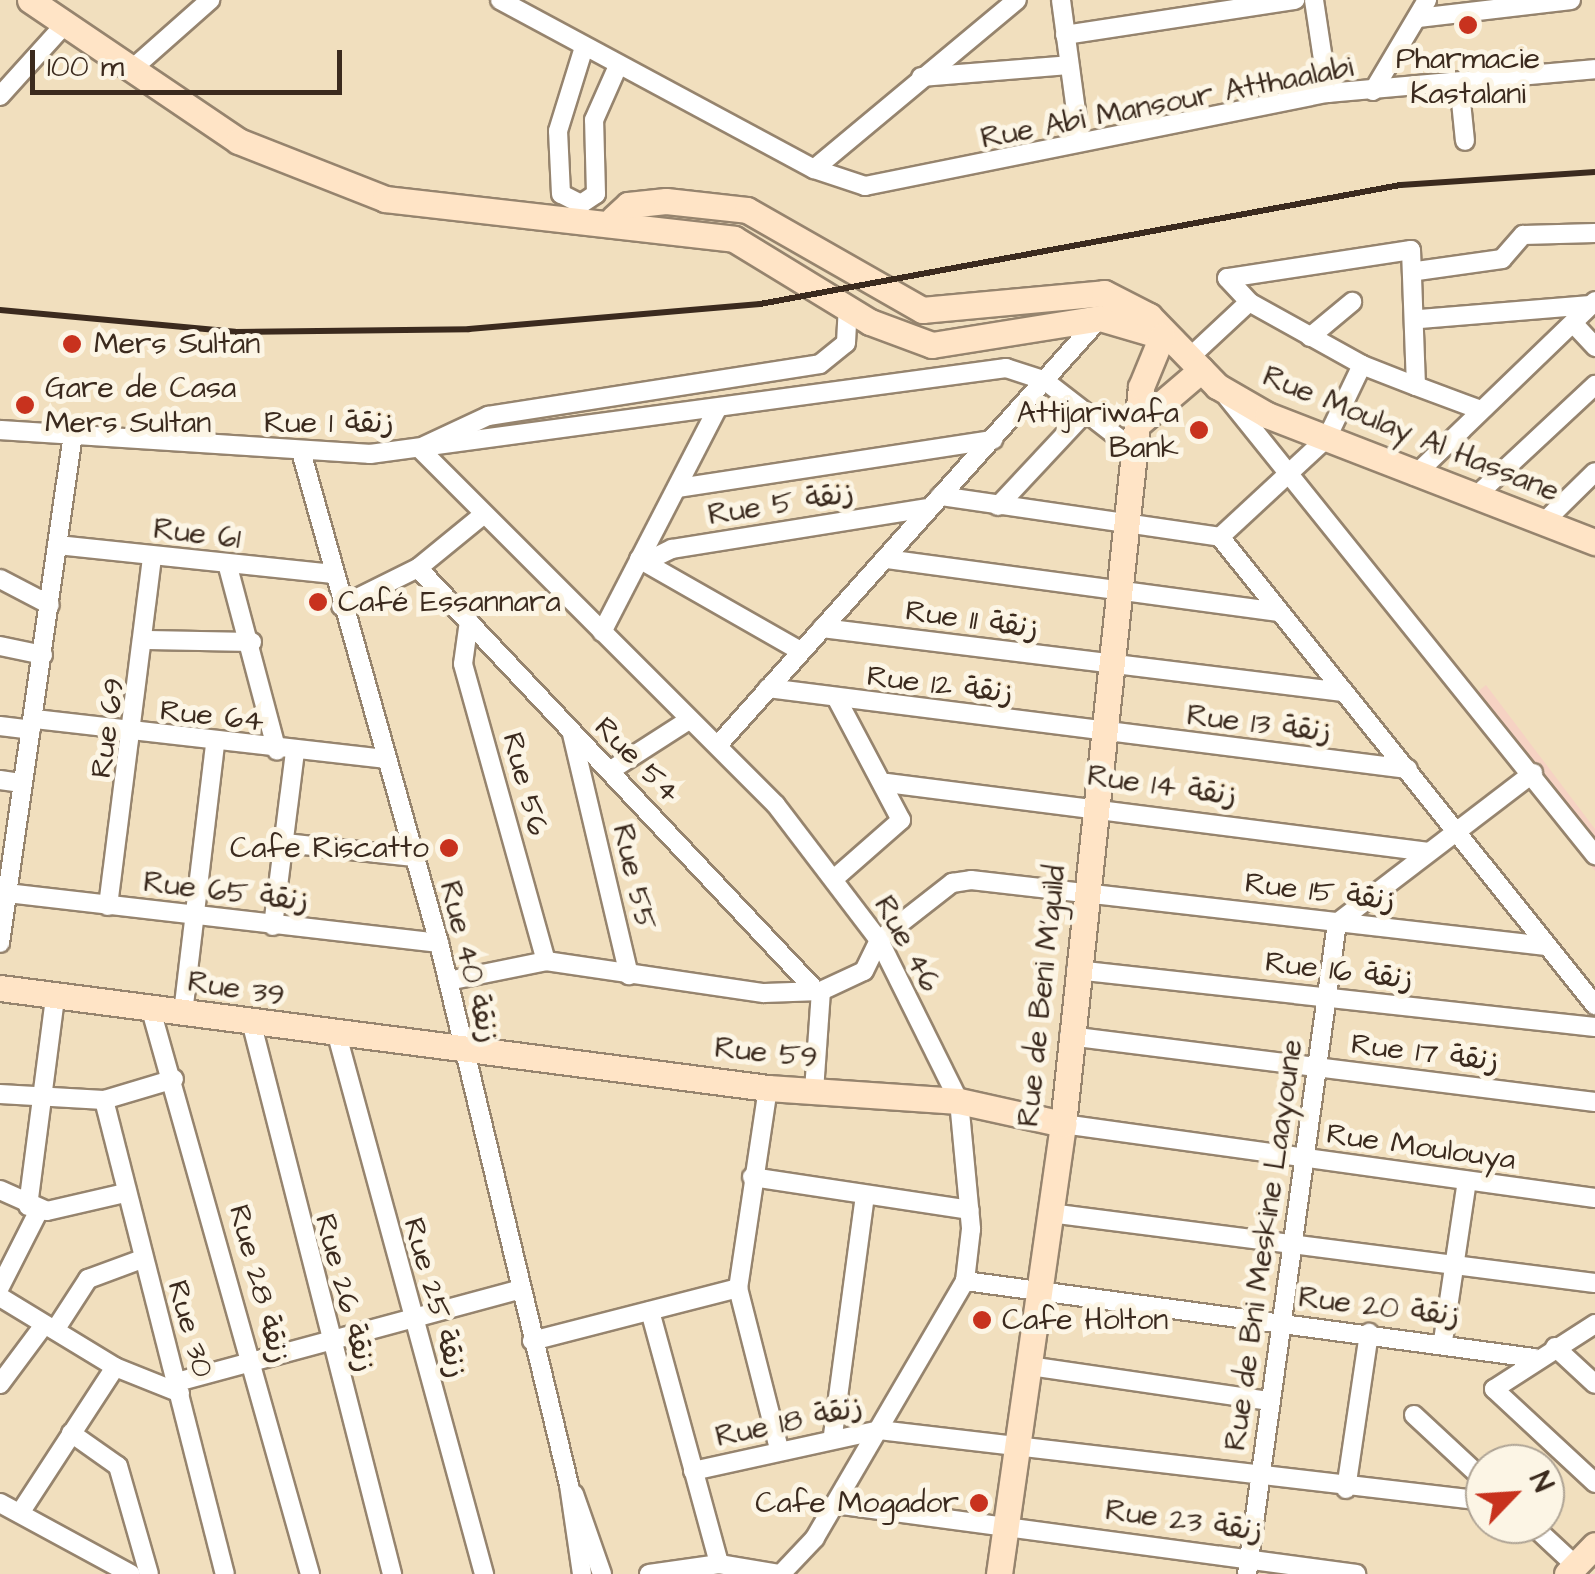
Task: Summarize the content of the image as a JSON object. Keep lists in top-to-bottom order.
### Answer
{
  "streets": {
    "street": [
      "Rue Abi Mansour Atthaalabi",
      "Rue 1 زنقة",
      "Rue Moulay Al Hassane",
      "Rue 5 زنقة",
      "Rue 61",
      "Rue 11 زنقة",
      "Rue 12 زنقة",
      "Rue 64",
      "Rue 13 زنقة",
      "Rue 69",
      "Rue 54",
      "Rue 56",
      "Rue 14 زنقة",
      "Rue 55",
      "Rue 65 زنقة",
      "Rue 15 زنقة",
      "Rue 46",
      "Rue 40 زنقة",
      "Rue 16 زنقة",
      "Rue 39",
      "Rue de Beni M'guild",
      "Rue 59",
      "Rue 17 زنقة",
      "Rue Moulouya",
      "Rue de Bni Meskine Laayoune",
      "Rue 28 زنقة",
      "Rue 26 زنقة",
      "Rue 25 زنقة",
      "Rue 20 زنقة",
      "Rue 30",
      "Rue 18 زنقة",
      "Rue 23 زنقة"
    ]
  },
  "crossings": [
    ["Rue 1 زنقة", "Rue 46"],
    ["Rue 1 زنقة", "Rue 40 زنقة"],
    ["Rue Moulay Al Hassane", "Rue de Beni M'guild"],
    ["Rue 5 زنقة", "Rue de Beni M'guild"],
    ["Rue 61", "Rue 69"],
    ["Rue 61", "Rue 40 زنقة"],
    ["Rue 11 زنقة", "Rue de Beni M'guild"],
    ["Rue 12 زنقة", "Rue 13 زنقة"],
    ["Rue 12 زنقة", "Rue de Beni M'guild"],
    ["Rue 64", "Rue 69"],
    ["Rue 64", "Rue 40 زنقة"],
    ["Rue 13 زنقة", "Rue de Beni M'guild"],
    ["Rue 69", "Rue 65 زنقة"],
    ["Rue 54", "Rue 56"],
    ["Rue 54", "Rue 55"],
    ["Rue 54", "Rue 59"],
    ["Rue 56", "Rue 59"],
    ["Rue 14 زنقة", "Rue de Beni M'guild"],
    ["Rue 55", "Rue 59"],
    ["Rue 65 زنقة", "Rue 40 زنقة"],
    ["Rue 15 زنقة", "Rue de Beni M'guild"],
    ["Rue 15 زنقة", "Rue de Bni Meskine Laayoune"],
    ["Rue 46", "Rue 59"],
    ["Rue 46", "Rue 20 زنقة"],
    ["Rue 46", "Rue 18 زنقة"],
    ["Rue 46", "Rue 23 زنقة"],
    ["Rue 40 زنقة", "Rue 39"],
    ["Rue 40 زنقة", "Rue 59"],
    ["Rue 16 زنقة", "Rue de Beni M'guild"],
    ["Rue 16 زنقة", "Rue de Bni Meskine Laayoune"],
    ["Rue 39", "Rue 59"],
    ["Rue 39", "Rue 28 زنقة"],
    ["Rue 39", "Rue 26 زنقة"],
    ["Rue 39", "Rue 25 زنقة"],
    ["Rue de Beni M'guild", "Rue 59"],
    ["Rue de Beni M'guild", "Rue 17 زنقة"],
    ["Rue de Beni M'guild", "Rue Moulouya"],
    ["Rue de Beni M'guild", "Rue 20 زنقة"],
    ["Rue de Beni M'guild", "Rue 18 زنقة"],
    ["Rue de Beni M'guild", "Rue 23 زنقة"],
    ["Rue 59", "Rue Moulouya"],
    ["Rue 17 زنقة", "Rue de Bni Meskine Laayoune"],
    ["Rue Moulouya", "Rue de Bni Meskine Laayoune"],
    ["Rue de Bni Meskine Laayoune", "Rue 20 زنقة"],
    ["Rue de Bni Meskine Laayoune", "Rue 18 زنقة"],
    ["Rue de Bni Meskine Laayoune", "Rue 23 زنقة"]
  ],
  "places": [
    "Pharmacie Kastalani",
    "Mers Sultan",
    "Gare de Casa Mers Sultan",
    "Attijariwafa Bank",
    "Café Essannara",
    "Cafe Riscatto",
    "Cafe Holton",
    "Cafe Mogador"
  ],
  "scale_bar": "100 m",
  "north": "top right"
}
